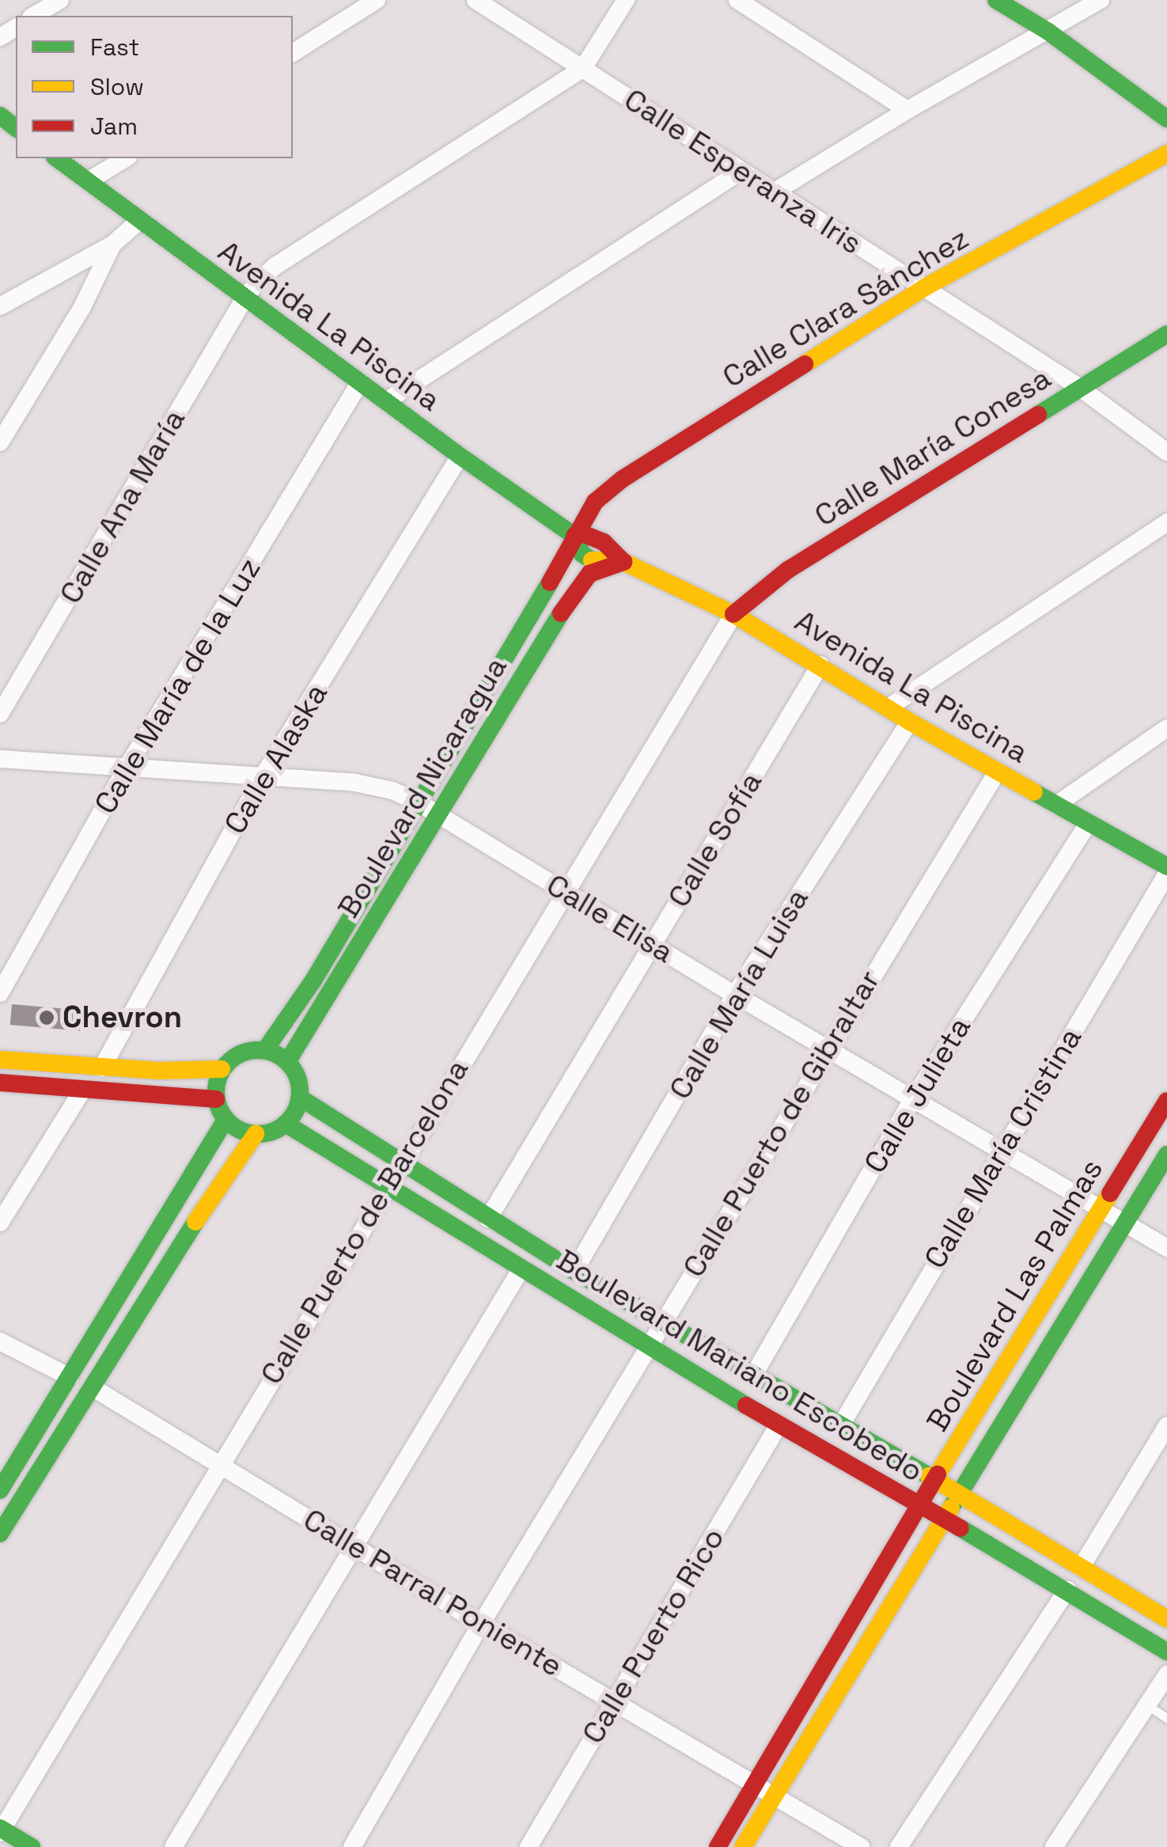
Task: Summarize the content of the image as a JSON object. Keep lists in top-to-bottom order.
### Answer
{
  "streets": {
    "street": [
      "Calle Esperanza Iris",
      "Calle Clara Sánchez",
      "Avenida La Piscina",
      "Calle María Conesa",
      "Calle Ana María",
      "Calle María de la Luz",
      "Calle Alaska",
      "Boulevard Nicaragua",
      "Calle Sofía",
      "Calle Elisa",
      "Calle María Luisa",
      "Calle Julieta",
      "Calle Puerto de Gibraltar",
      "Calle María Cristina",
      "Calle Puerto de Barcelona",
      "Boulevard Las Palmas",
      "Boulevard Mariano Escobedo",
      "Calle Parral Poniente",
      "Calle Puerto Rico"
    ]
  },
  "crossings": [
    ["Calle Esperanza Iris", "Calle Clara Sánchez"],
    ["Calle Esperanza Iris", "Calle María Conesa"],
    ["Calle Esperanza Iris", "Calle Ana María"],
    ["Calle Clara Sánchez", "Avenida La Piscina"],
    ["Calle Clara Sánchez", "Boulevard Nicaragua"],
    ["Avenida La Piscina", "Calle María Conesa"],
    ["Avenida La Piscina", "Calle Ana María"],
    ["Avenida La Piscina", "Calle María de la Luz"],
    ["Avenida La Piscina", "Calle Alaska"],
    ["Avenida La Piscina", "Boulevard Nicaragua"],
    ["Avenida La Piscina", "Calle Sofía"],
    ["Avenida La Piscina", "Calle María Luisa"],
    ["Avenida La Piscina", "Calle Julieta"],
    ["Avenida La Piscina", "Calle Puerto de Gibraltar"],
    ["Avenida La Piscina", "Calle Puerto de Barcelona"],
    ["Calle María Conesa", "Calle Puerto de Barcelona"],
    ["Calle María de la Luz", "Calle Elisa"],
    ["Calle Alaska", "Calle Elisa"],
    ["Boulevard Nicaragua", "Calle Elisa"],
    ["Boulevard Nicaragua", "Boulevard Mariano Escobedo"],
    ["Calle Sofía", "Calle Elisa"],
    ["Calle Sofía", "Boulevard Mariano Escobedo"],
    ["Calle Elisa", "Calle María Luisa"],
    ["Calle Elisa", "Calle Julieta"],
    ["Calle Elisa", "Calle Puerto de Gibraltar"],
    ["Calle Elisa", "Calle María Cristina"],
    ["Calle Elisa", "Calle Puerto de Barcelona"],
    ["Calle Elisa", "Boulevard Las Palmas"],
    ["Calle María Luisa", "Boulevard Mariano Escobedo"],
    ["Calle Julieta", "Boulevard Mariano Escobedo"],
    ["Calle Puerto de Gibraltar", "Boulevard Mariano Escobedo"],
    ["Calle Puerto de Gibraltar", "Calle Parral Poniente"],
    ["Calle María Cristina", "Boulevard Mariano Escobedo"],
    ["Calle Puerto de Barcelona", "Boulevard Mariano Escobedo"],
    ["Calle Puerto de Barcelona", "Calle Parral Poniente"],
    ["Boulevard Las Palmas", "Boulevard Mariano Escobedo"],
    ["Boulevard Las Palmas", "Calle Parral Poniente"],
    ["Boulevard Mariano Escobedo", "Calle Puerto Rico"],
    ["Calle Parral Poniente", "Calle Puerto Rico"]
  ],
  "places": ["Chevron"],
  "legend": ["Fast", "Slow", "Jam"]
}
